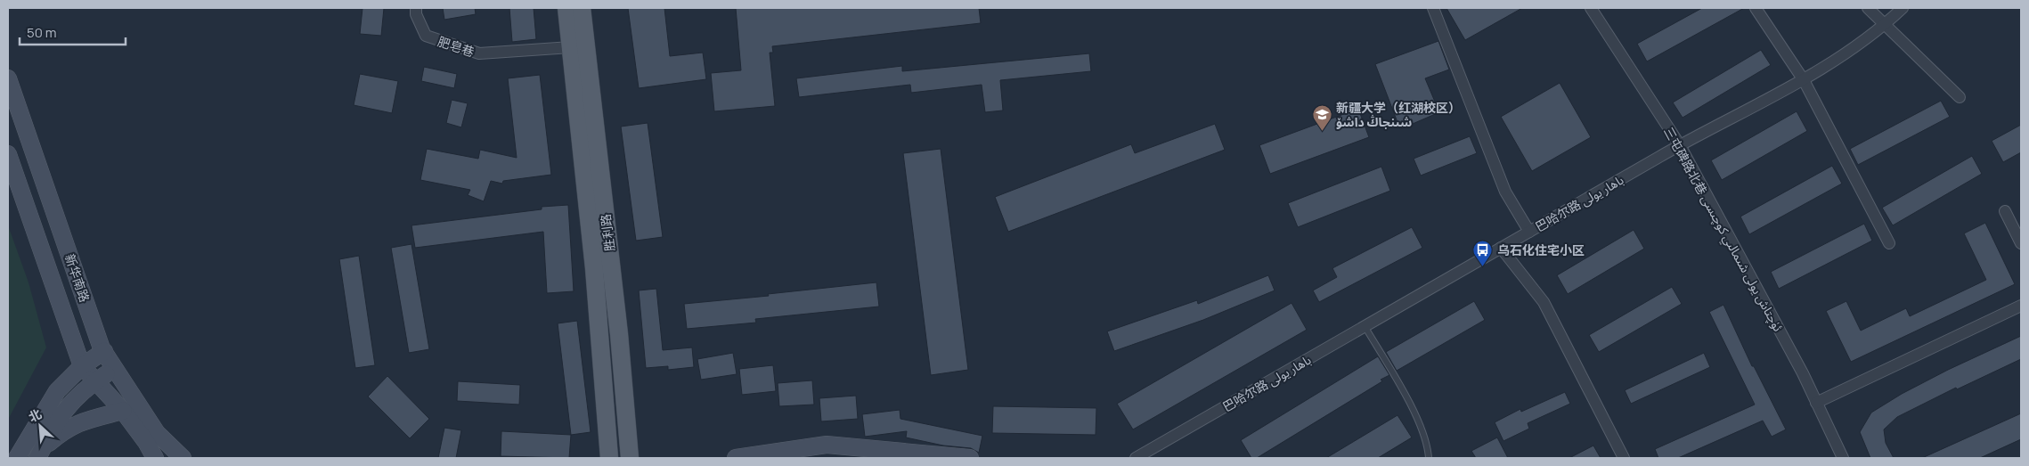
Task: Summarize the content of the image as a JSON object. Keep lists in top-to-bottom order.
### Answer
{
  "streets": {
    "main road": ["胜利路", "新华南路"],
    "street": ["肥皂巷", "巴哈尔路 باھار يولى", "三屯碑路北巷 ئۈچتاش يولى شىمالىي كوچىسى"]
  },
  "crossings": [
    ["肥皂巷", "胜利路"],
    ["巴哈尔路 باھار يولى", "三屯碑路北巷 ئۈچتاش يولى شىمالىي كوچىسى"]
  ],
  "places": {
    "school or university": ["新疆大学（红湖校区） شىنجاڭ داشۆ"],
    "bus stop": ["乌石化住宅小区"]
  },
  "scale_bar": "50 m",
  "north": "top left"
}
